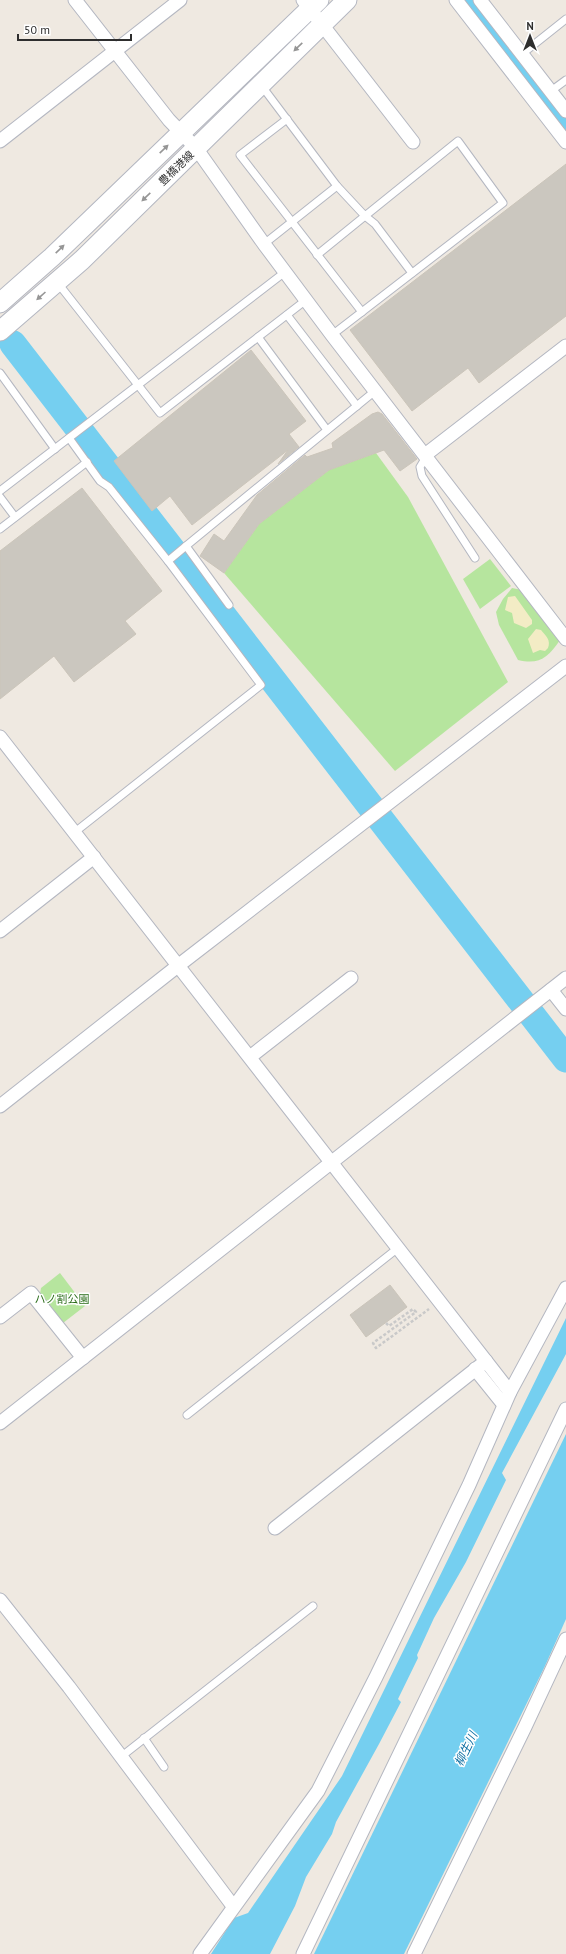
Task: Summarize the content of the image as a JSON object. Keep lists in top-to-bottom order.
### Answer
{
  "streets": {
    "main road": ["豊橋港線"]
  },
  "water": ["柳生川"],
  "parks": ["ハノ割公園"],
  "scale_bar": "50 m",
  "north": "top"
}
